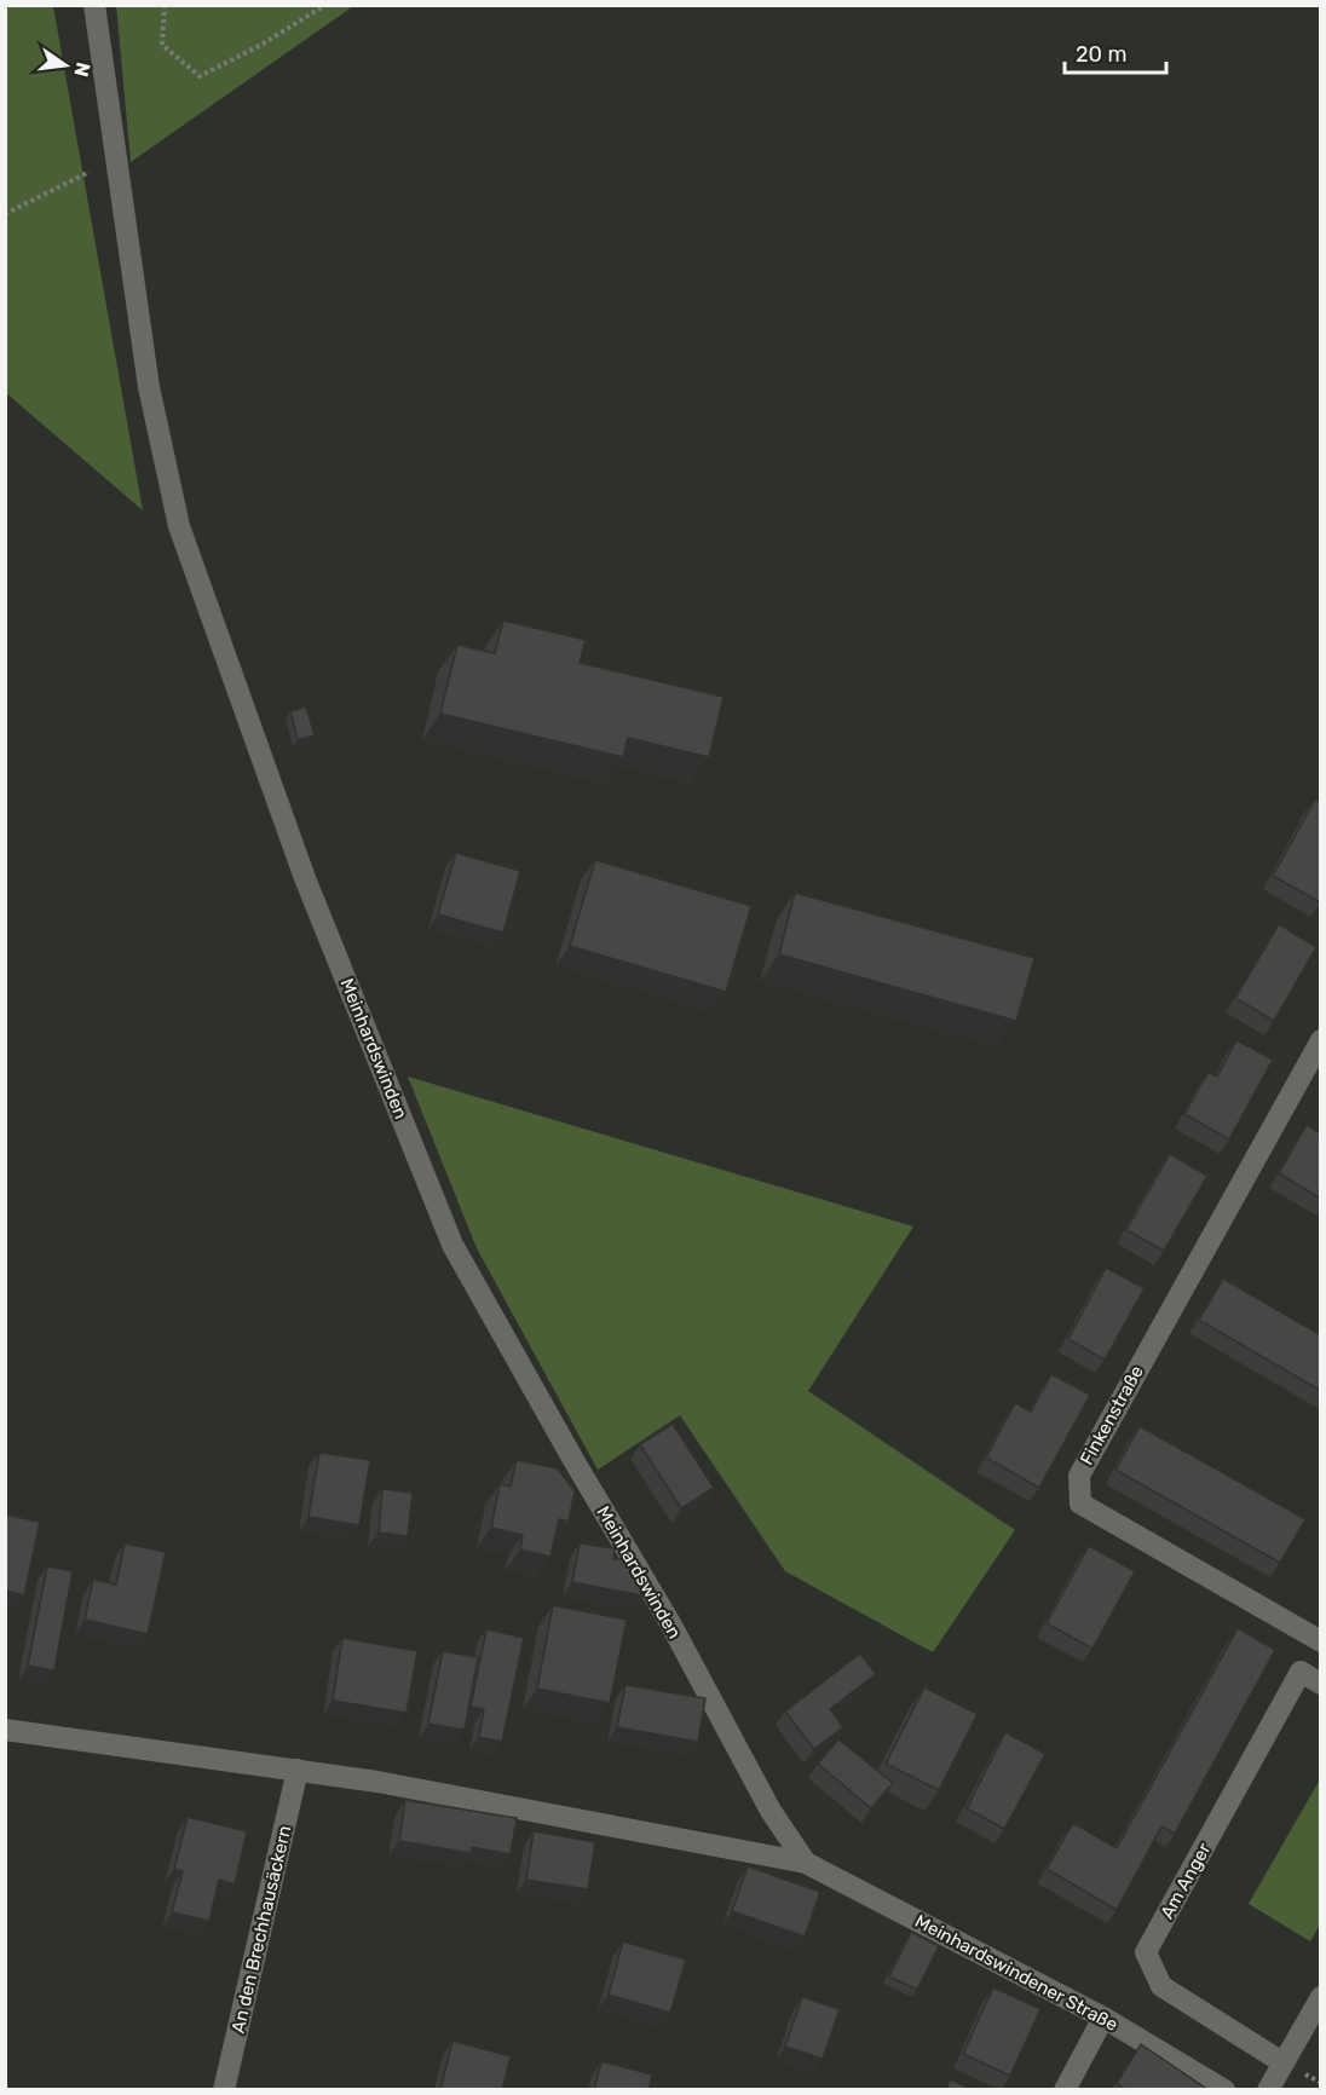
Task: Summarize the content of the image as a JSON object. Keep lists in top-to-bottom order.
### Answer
{
  "streets": {
    "street": [
      "Meinhardswinden",
      "Finkenstraße",
      "Am Anger",
      "An den Brechhausäckern",
      "Meinhardswindener Straße"
    ]
  },
  "crossings": [
    ["Meinhardswinden", "Meinhardswindener Straße"],
    ["Finkenstraße", "Am Anger"]
  ],
  "scale_bar": "20 m",
  "north": "right"
}
